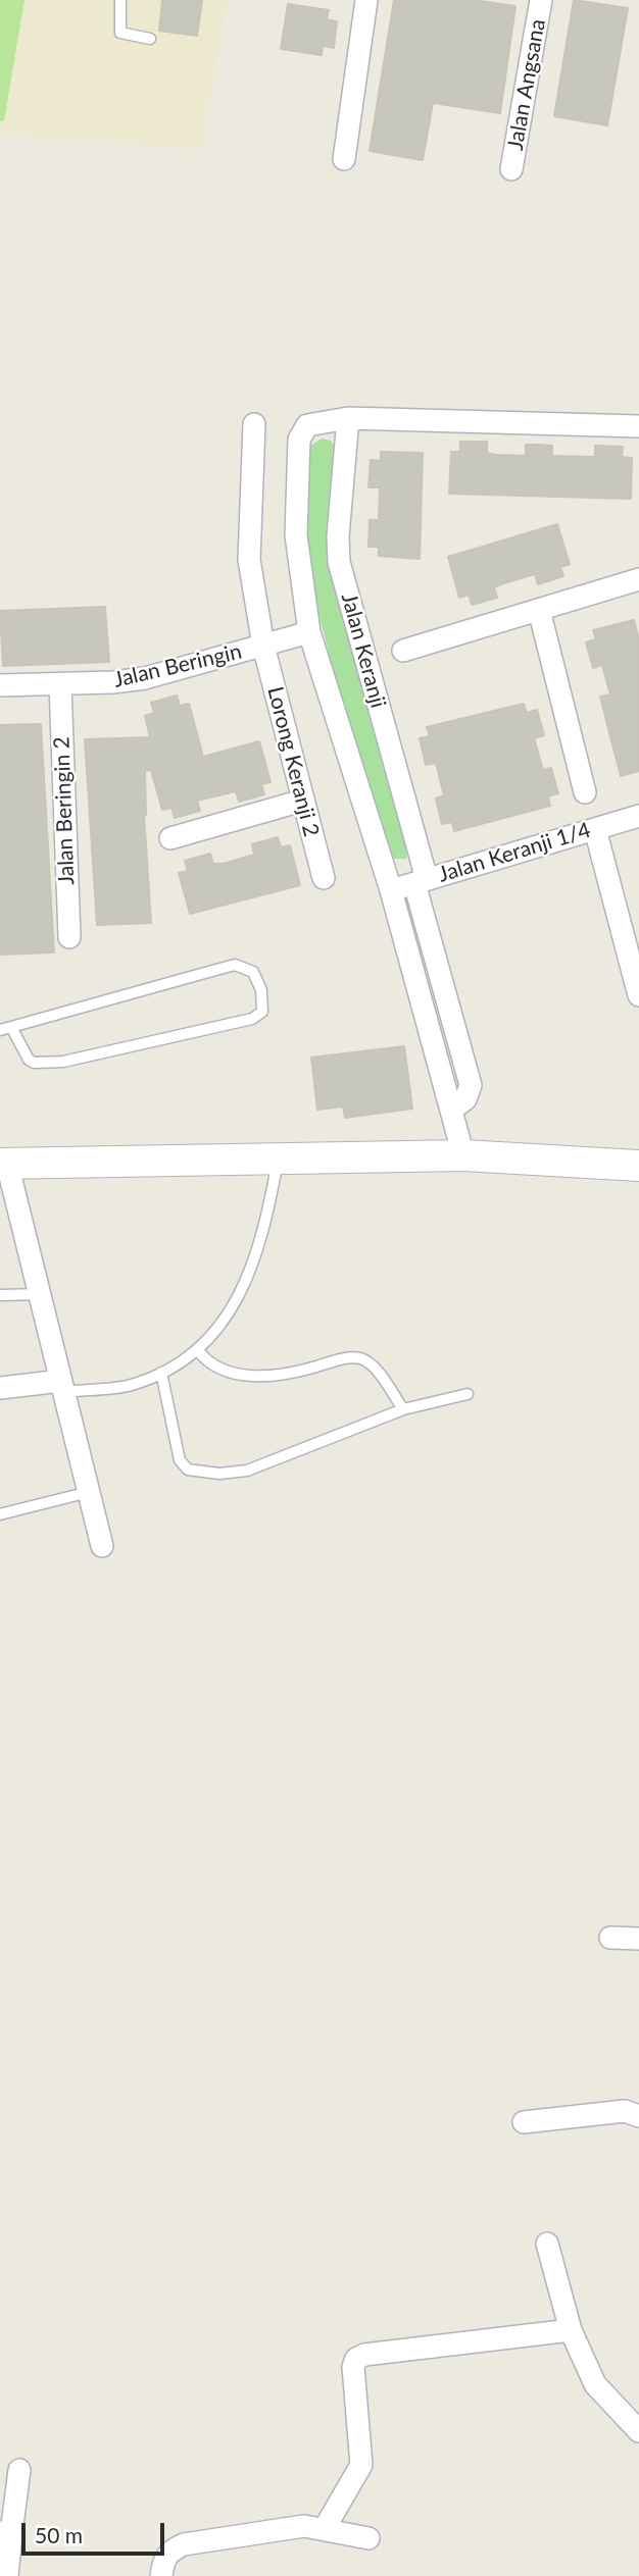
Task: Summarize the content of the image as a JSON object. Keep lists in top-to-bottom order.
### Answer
{
  "streets": {
    "street": [
      "Jalan Angsana",
      "Jalan Keranji",
      "Jalan Beringin",
      "Lorong Keranji 2",
      "Jalan Beringin 2",
      "Jalan Keranji 1/4"
    ]
  },
  "crossings": [
    ["Jalan Keranji", "Jalan Keranji 1/4"],
    ["Jalan Beringin", "Lorong Keranji 2"],
    ["Jalan Beringin", "Jalan Beringin 2"]
  ],
  "scale_bar": "50 m"
}
